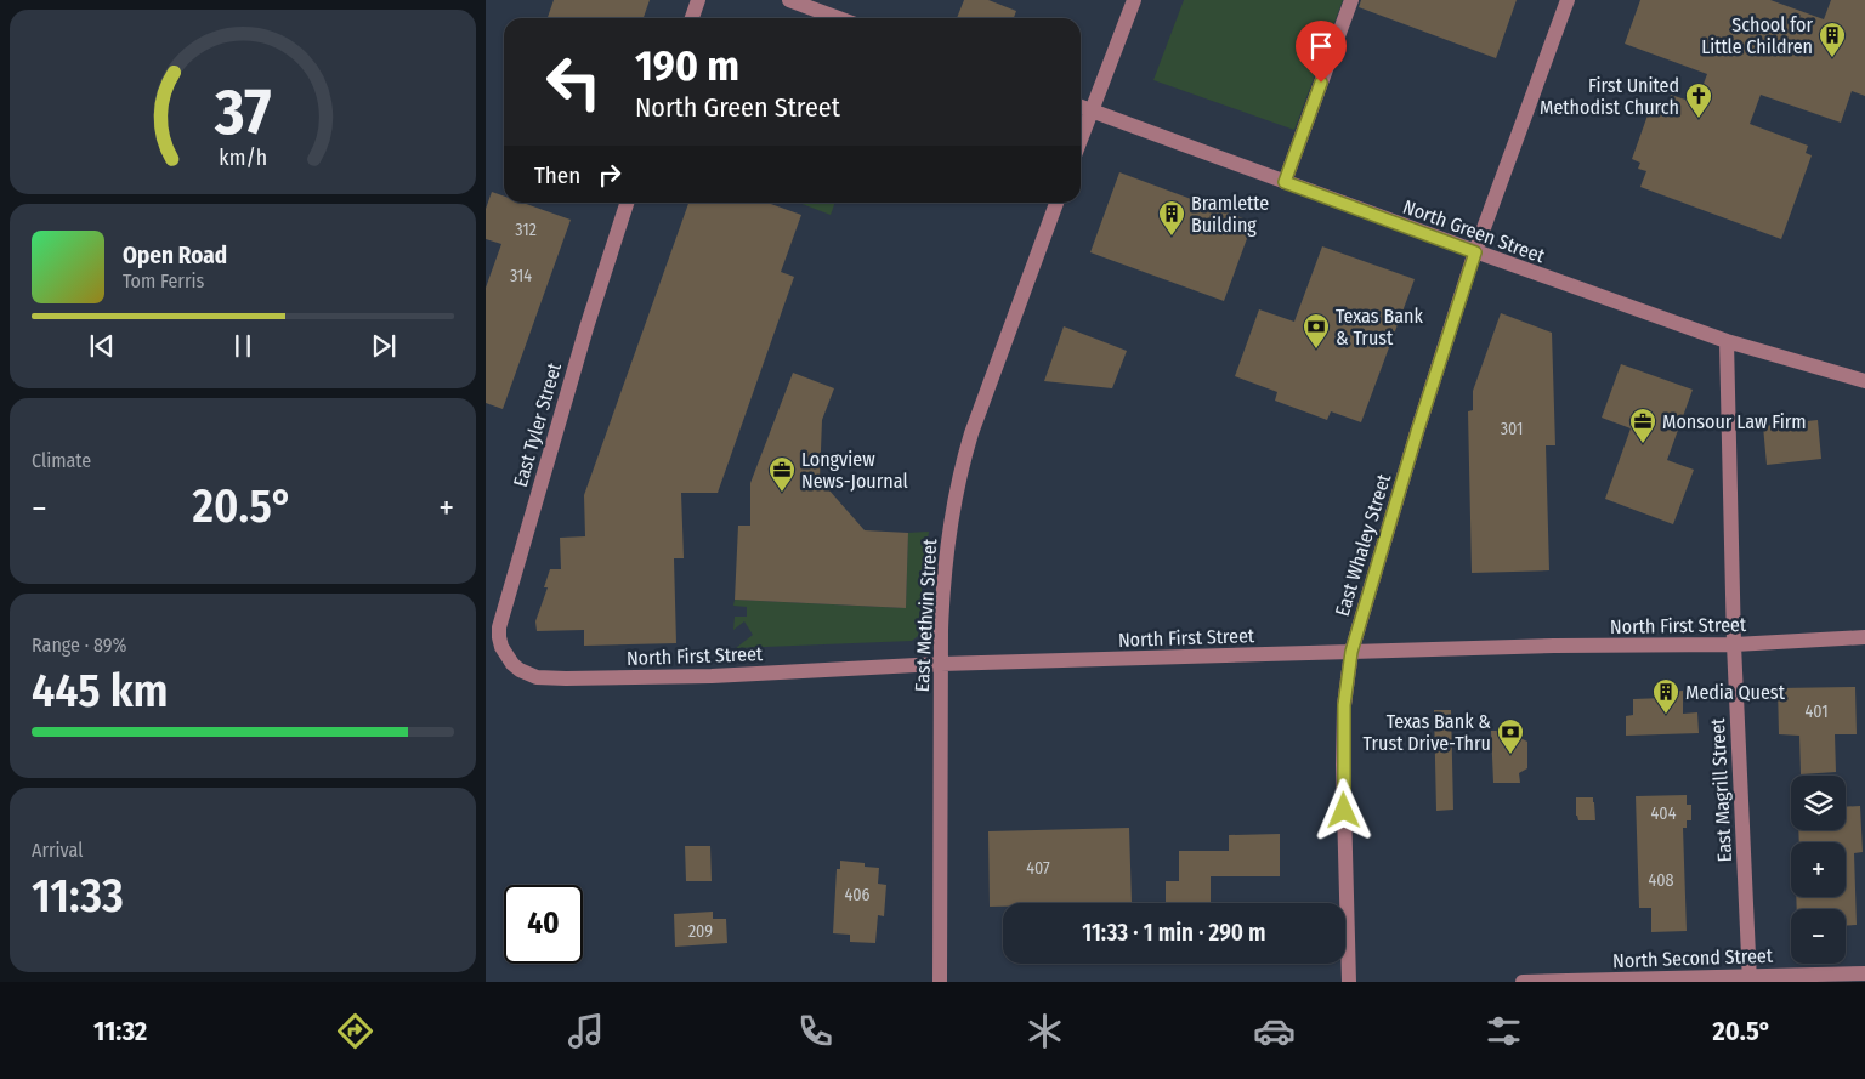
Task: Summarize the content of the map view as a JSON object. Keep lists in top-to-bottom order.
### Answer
{
  "streets": {
    "street": [
      "North Green Street",
      "East Tyler Street",
      "East Whaley Street",
      "East Methvin Street",
      "North First Street",
      "East Magrill Street",
      "North Second Street"
    ]
  },
  "crossings": [
    ["North Green Street", "East Whaley Street"],
    ["North Green Street", "East Magrill Street"],
    ["East Tyler Street", "North First Street"],
    ["East Whaley Street", "North First Street"],
    ["East Methvin Street", "North First Street"],
    ["North First Street", "East Magrill Street"],
    ["East Magrill Street", "North Second Street"]
  ],
  "places": {
    "building": ["School for Little Children", "Bramlette Building", "Media Quest"],
    "church": ["First United Methodist Church"],
    "bank": ["Texas Bank & Trust", "Texas Bank & Trust Drive-Thru"],
    "office": ["Monsour Law Firm", "Longview News-Journal"]
  },
  "house_numbers": [
    "312",
    "314",
    "301",
    "401",
    "404",
    "407",
    "408",
    "406",
    "209"
  ],
  "page": {
    "turn": ["190 m", "North Green Street"],
    "then": "Then",
    "song": ["Open Road", "Tom Ferris"],
    "tile": [
      "Climate",
      ["Range · 89%", "445 km"],
      ["Arrival", "11:33"]
    ],
    "heat": ["−", "20.5°", "+"],
    "map_buttons": ["+", "−"],
    "limit": "40",
    "trip": "11:33 · 1 min · 290 m",
    "tabs": ["11:32", "20.5°"],
    "gauge": ["37", "km/h"]
  }
}
